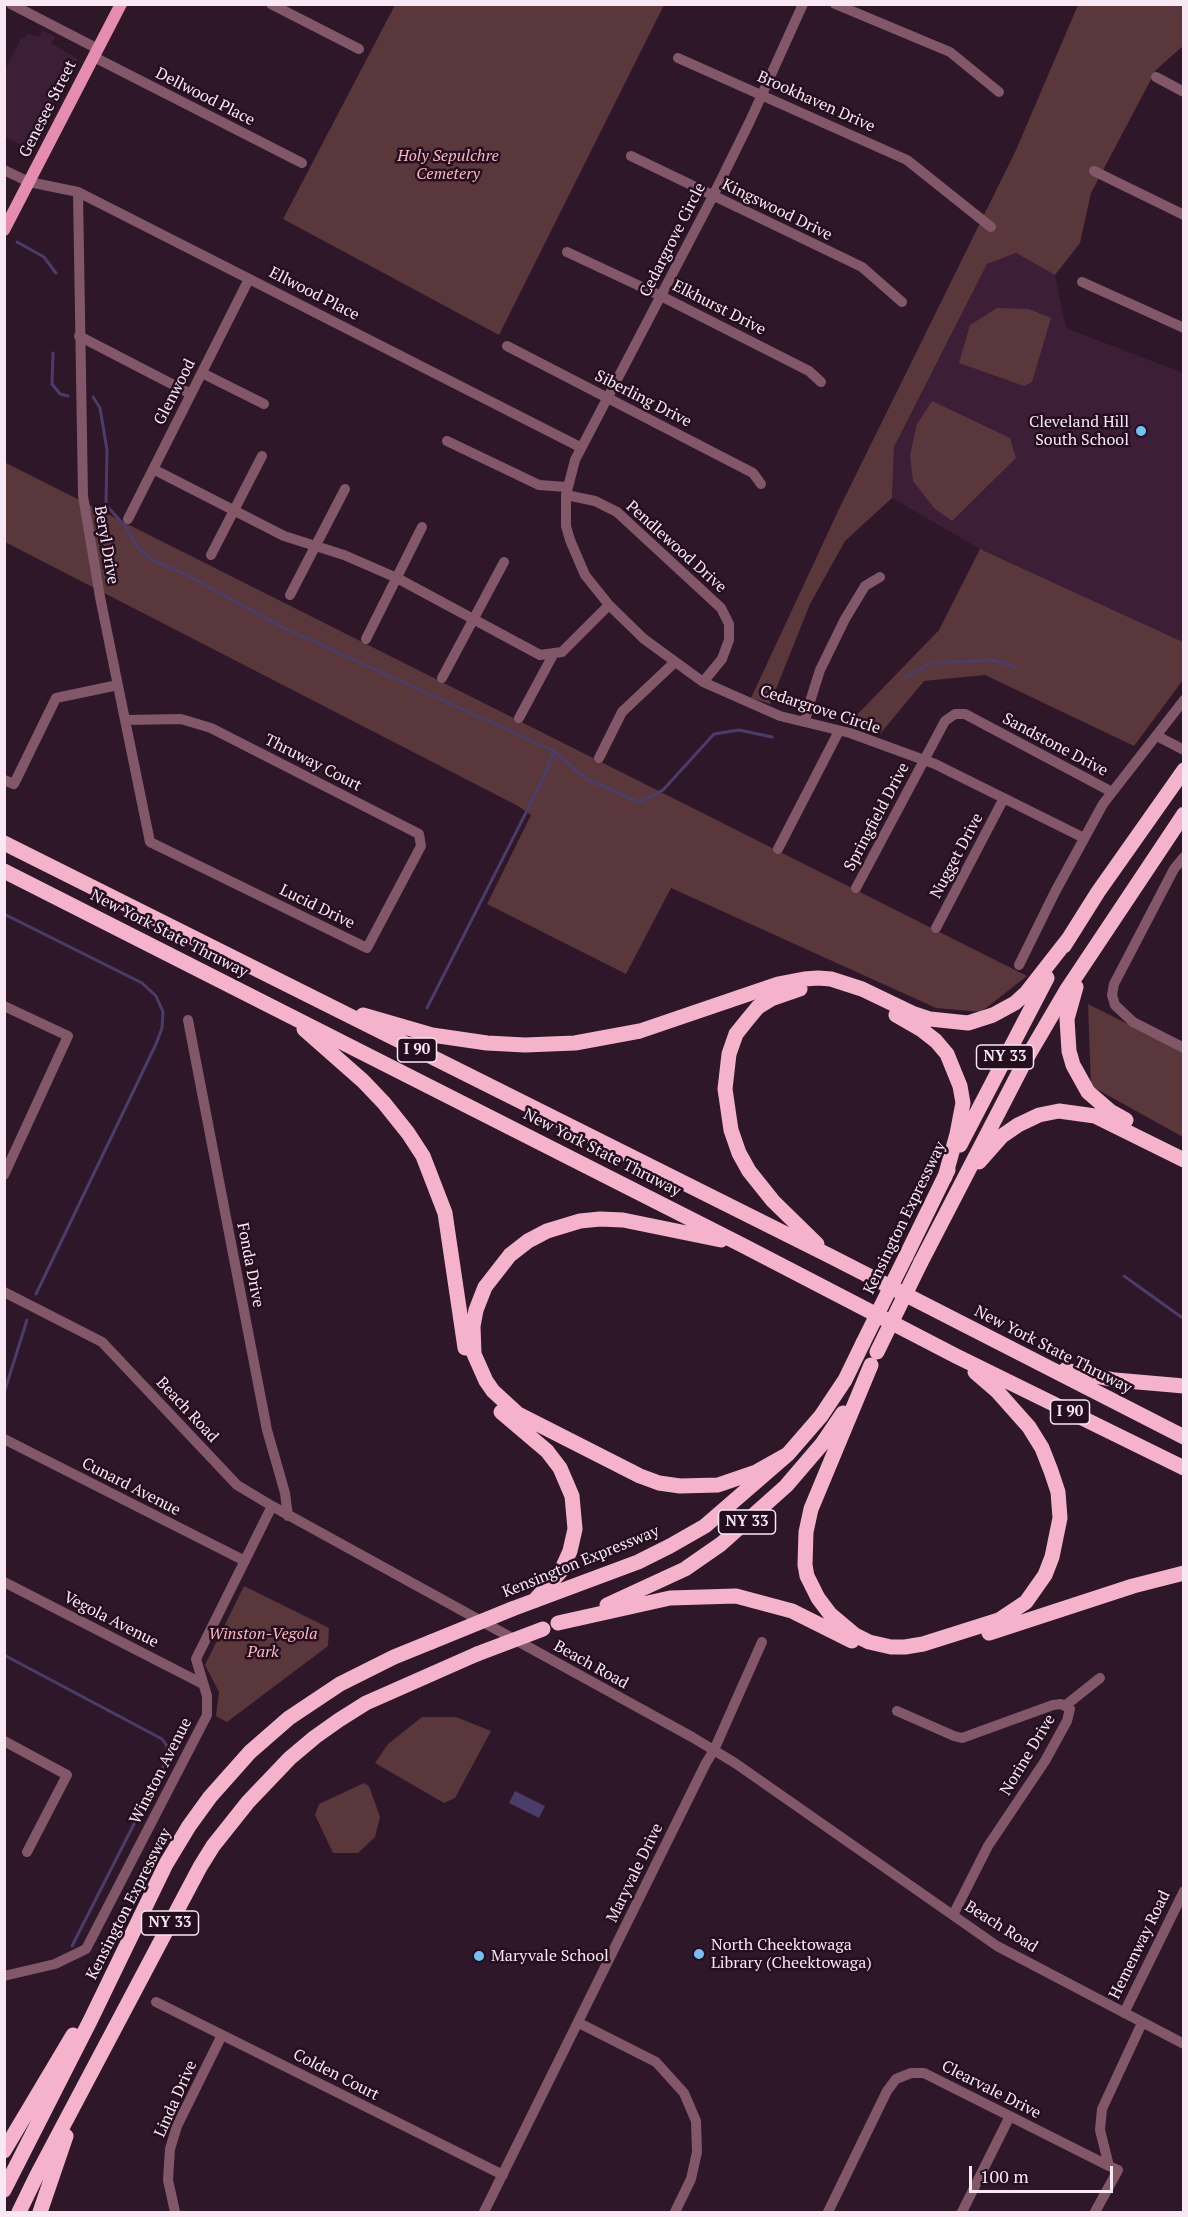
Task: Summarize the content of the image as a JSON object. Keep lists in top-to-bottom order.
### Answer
{
  "streets": {
    "highway": [
      "New York State Thruway",
      "I 90",
      "NY 33",
      "Kensington Expressway"
    ],
    "main road": ["Genesee Street"],
    "street": [
      "Dellwood Place",
      "Brookhaven Drive",
      "Kingswood Drive",
      "Cedargrove Circle",
      "Ellwood Place",
      "Elkhurst Drive",
      "Glenwood",
      "Siberling Drive",
      "Beryl Drive",
      "Pendlewood Drive",
      "Sandstone Drive",
      "Thruway Court",
      "Springfield Drive",
      "Nugget Drive",
      "Lucid Drive",
      "Fonda Drive",
      "Beach Road",
      "Cunard Avenue",
      "Vegola Avenue",
      "Norine Drive",
      "Winston Avenue",
      "Maryvale Drive",
      "Hemenway Road",
      "Colden Court",
      "Clearvale Drive",
      "Linda Drive"
    ]
  },
  "crossings": [
    ["Dellwood Place", "Genesee Street"],
    ["Brookhaven Drive", "Cedargrove Circle"],
    ["Genesee Street", "Ellwood Place"],
    ["Kingswood Drive", "Cedargrove Circle"],
    ["Cedargrove Circle", "Ellwood Place"],
    ["Cedargrove Circle", "Elkhurst Drive"],
    ["Cedargrove Circle", "Siberling Drive"],
    ["Cedargrove Circle", "Pendlewood Drive"],
    ["Cedargrove Circle", "Sandstone Drive"],
    ["Cedargrove Circle", "Springfield Drive"],
    ["Cedargrove Circle", "Nugget Drive"],
    ["Ellwood Place", "Glenwood"],
    ["Ellwood Place", "Beryl Drive"],
    ["Beryl Drive", "Thruway Court"],
    ["Beryl Drive", "Lucid Drive"],
    ["Sandstone Drive", "Springfield Drive"],
    ["Thruway Court", "Lucid Drive"],
    ["Fonda Drive", "Beach Road"],
    ["Beach Road", "Norine Drive"],
    ["Beach Road", "Winston Avenue"],
    ["Beach Road", "Maryvale Drive"],
    ["Beach Road", "Hemenway Road"],
    ["Cunard Avenue", "Winston Avenue"],
    ["Vegola Avenue", "Winston Avenue"],
    ["Maryvale Drive", "Colden Court"],
    ["Colden Court", "Linda Drive"]
  ],
  "parks": ["Holy Sepulchre Cemetery", "Winston-Vegola Park"],
  "places": ["Cleveland Hill South School", "North Cheektowaga Library (Cheektowaga)", "Maryvale School"],
  "scale_bar": "100 m"
}
